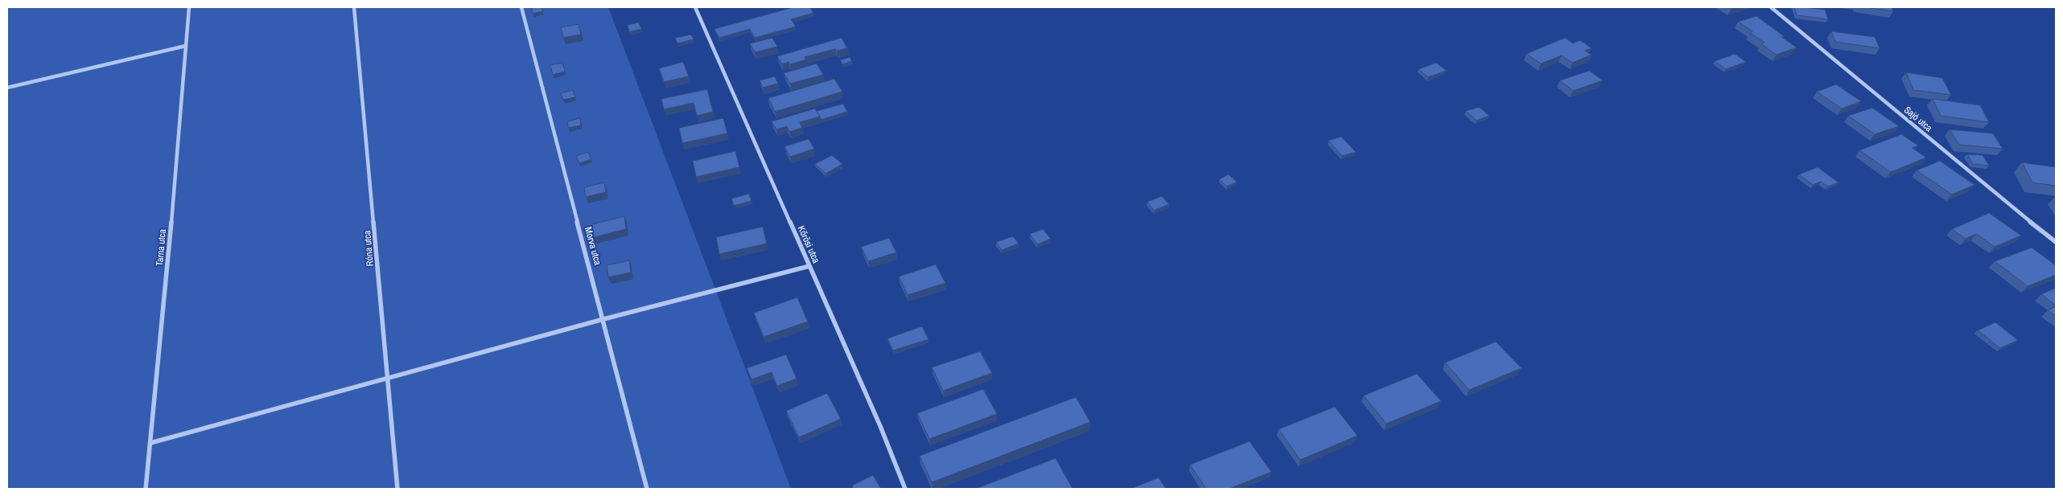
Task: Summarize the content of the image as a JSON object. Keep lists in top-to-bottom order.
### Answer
{
  "streets": {
    "street": [
      "Sajó utca",
      "Kőrösi utca",
      "Morva utca",
      "Tarna utca",
      "Róna utca"
    ]
  }
}
